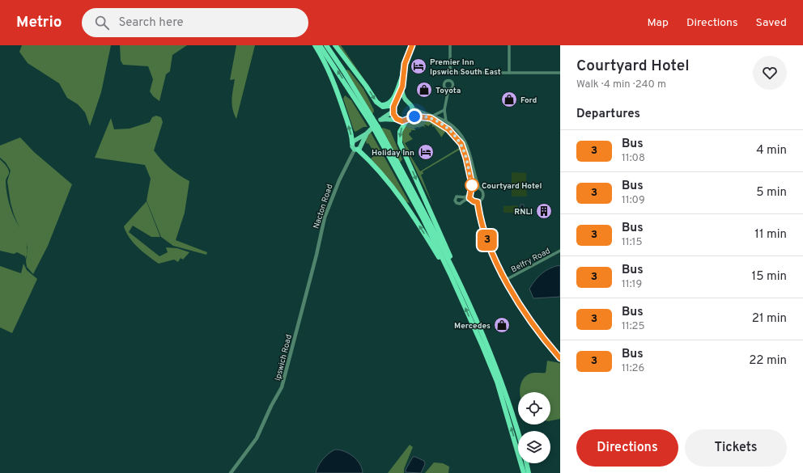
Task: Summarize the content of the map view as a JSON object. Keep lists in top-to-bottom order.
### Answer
{
  "streets": {
    "street": ["Nacton Road", "Belfry Road", "Ipswich Road"]
  },
  "crossings": [
    ["Nacton Road", "Ipswich Road"]
  ],
  "places": {
    "hotel": ["Premier Inn Ipswich South East", "Holiday Inn"],
    "shop": ["Toyota", "Ford", "Mercedes"],
    "other": ["Courtyard Hotel"],
    "building": ["RNLI"]
  },
  "lines": ["bus line 3"],
  "page": {
    "header": "Metrio",
    "search": "Search here",
    "nav": ["Map", "Directions", "Saved"],
    "on_map": "3",
    "heading": [
      ["Courtyard Hotel", "Walk · 4 min · 240 m"],
      "Departures"
    ],
    "list": [
      {
        "mark": "3",
        "name": "Bus",
        "note": "11:08",
        "value": "4 min"
      },
      {
        "mark": "3",
        "name": "Bus",
        "note": "11:09",
        "value": "5 min"
      },
      {
        "mark": "3",
        "name": "Bus",
        "note": "11:15",
        "value": "11 min"
      },
      {
        "mark": "3",
        "name": "Bus",
        "note": "11:19",
        "value": "15 min"
      },
      {
        "mark": "3",
        "name": "Bus",
        "note": "11:25",
        "value": "21 min"
      },
      {
        "mark": "3",
        "name": "Bus",
        "note": "11:26",
        "value": "22 min"
      }
    ],
    "buttons": ["Directions", "Tickets"]
  }
}
